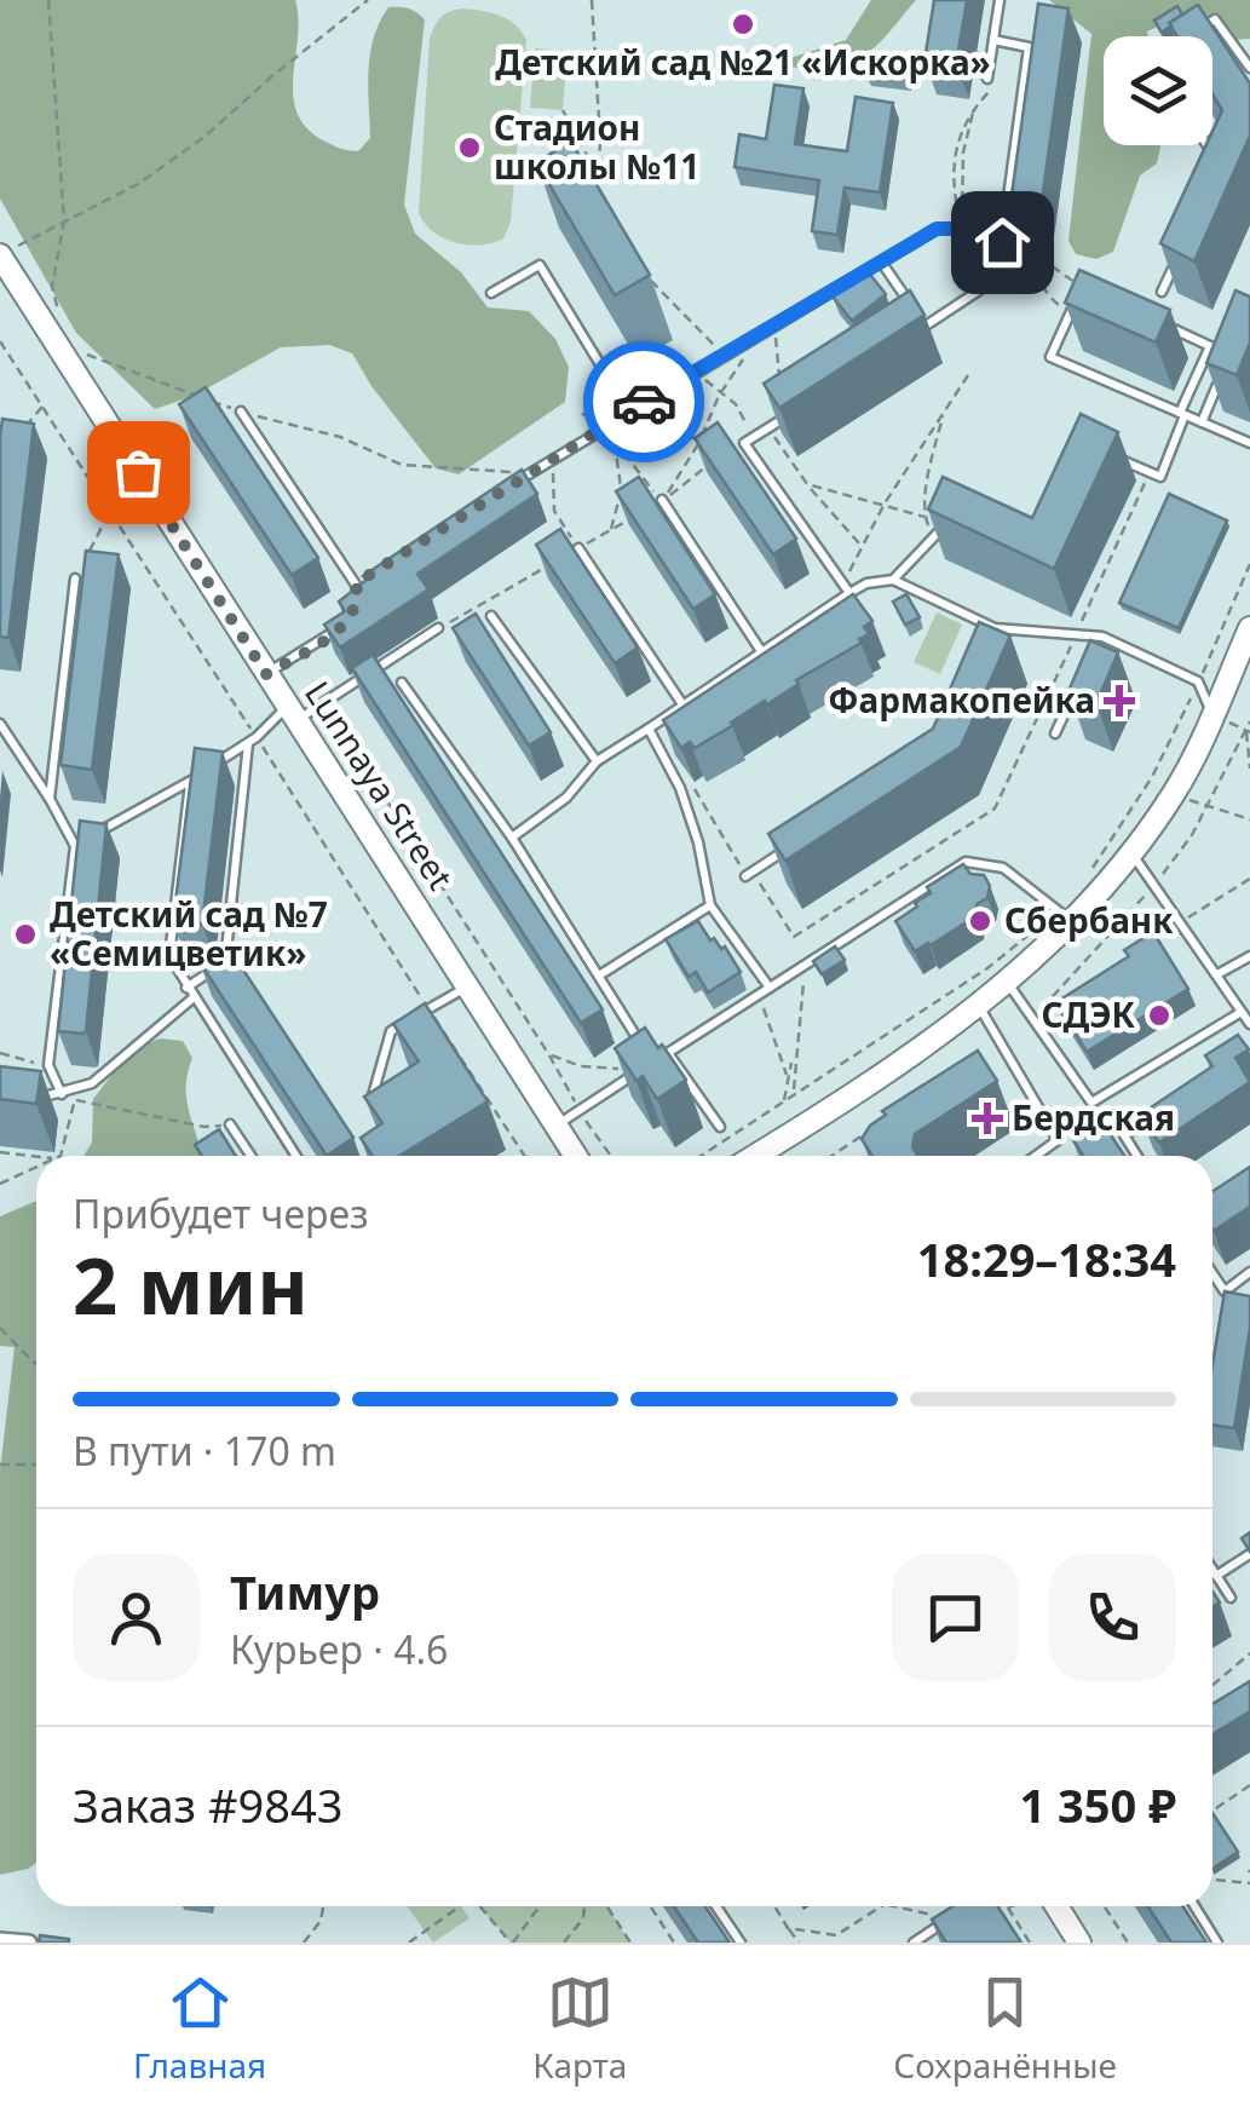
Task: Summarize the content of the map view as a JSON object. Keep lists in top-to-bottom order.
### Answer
{
  "streets": {
    "street": ["Lunnaya Street"]
  },
  "places": {
    "other": [
      "Детский сад №21 «Искорка»",
      "Стадион школы №11",
      "Сбербанк",
      "Детский сад №7 «Семицветик»",
      "СДЭК"
    ],
    "health": ["Фармакопейка", "Бердская"]
  },
  "page": {
    "heading": ["2 мин", "Прибудет через", "18:29–18:34"],
    "panel": [
      "Тимур",
      "Курьер · 4.6",
      "Заказ #9843",
      "1 350 ₽"
    ],
    "bar": "В пути · 170 m",
    "tabs": ["Главная", "Карта", "Сохранённые"]
  }
}
